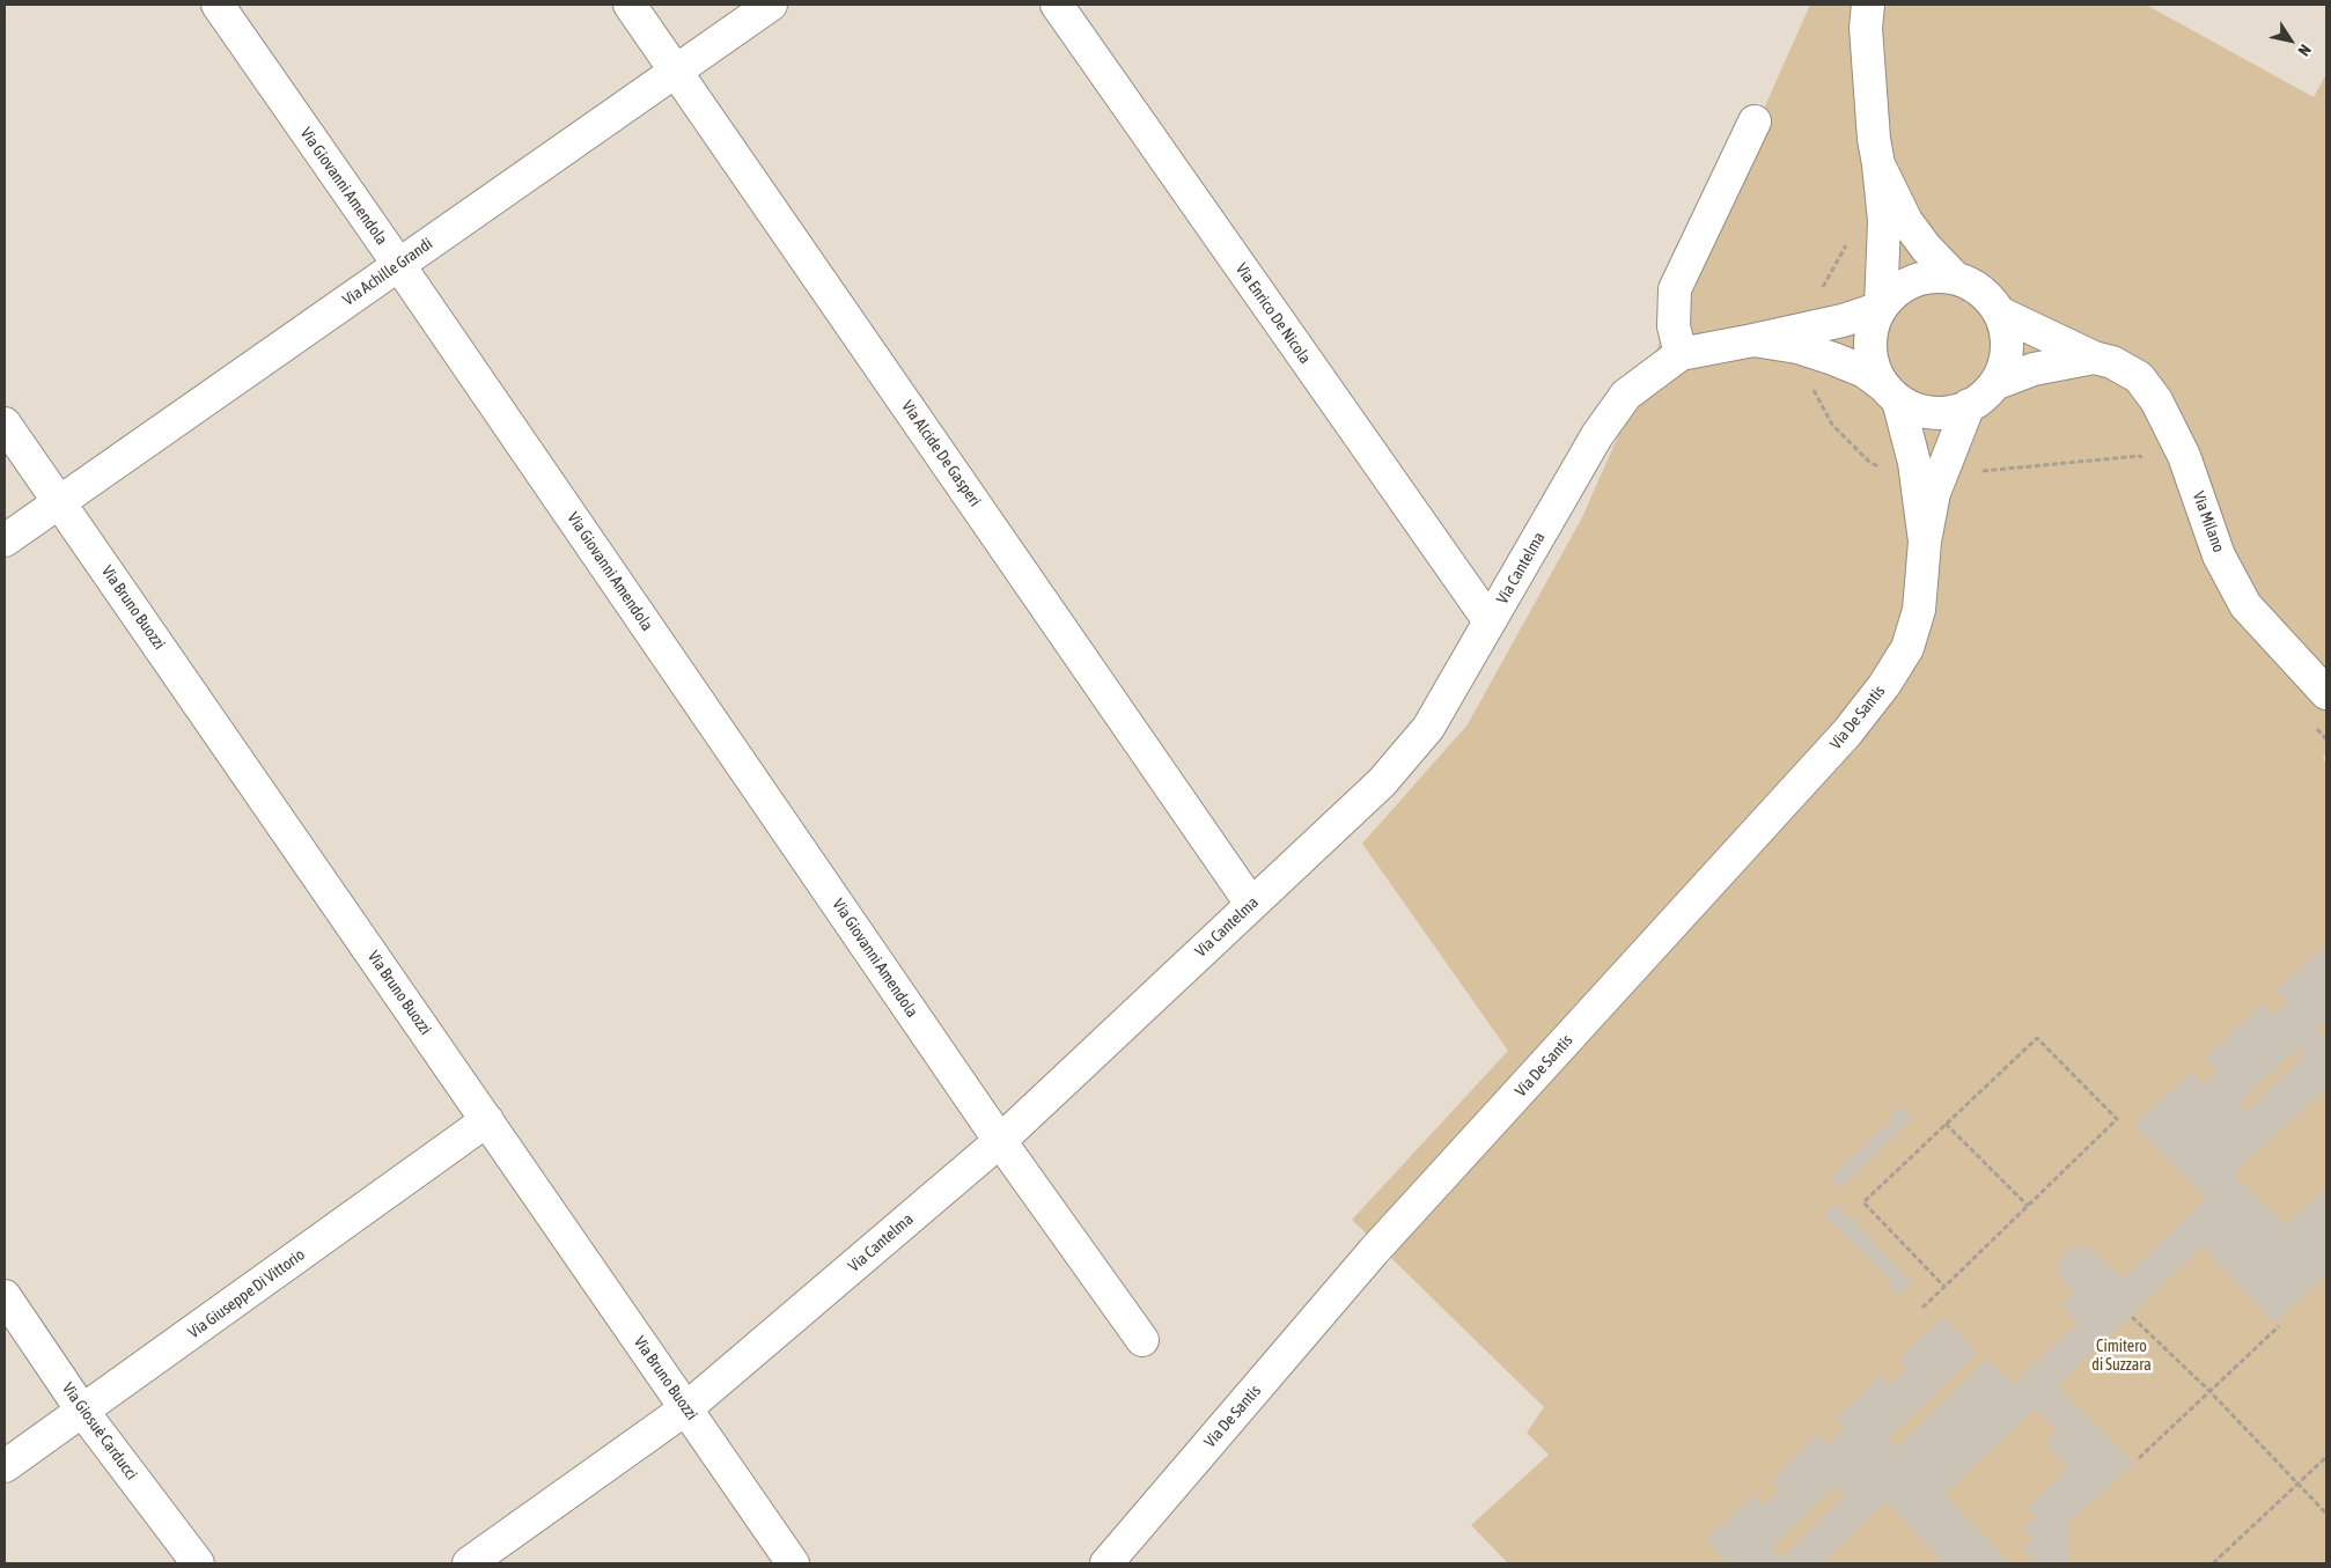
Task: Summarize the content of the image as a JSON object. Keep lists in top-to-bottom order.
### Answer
{
  "streets": {
    "street": [
      "Via Giovanni Amendola",
      "Via Achille Grandi",
      "Via Enrico De Nicola",
      "Via Alcide De Gasperi",
      "Via Milano",
      "Via Cantelma",
      "Via Bruno Buozzi",
      "Via De Santis",
      "Via Giuseppe Di Vittorio",
      "Via Giosuè Carducci"
    ]
  },
  "crossings": [
    ["Via Giovanni Amendola", "Via Achille Grandi"],
    ["Via Giovanni Amendola", "Via Cantelma"],
    ["Via Achille Grandi", "Via Alcide De Gasperi"],
    ["Via Achille Grandi", "Via Bruno Buozzi"],
    ["Via Enrico De Nicola", "Via Cantelma"],
    ["Via Alcide De Gasperi", "Via Cantelma"],
    ["Via Cantelma", "Via Bruno Buozzi"],
    ["Via Bruno Buozzi", "Via Giuseppe Di Vittorio"],
    ["Via Giuseppe Di Vittorio", "Via Giosuè Carducci"]
  ],
  "parks": ["Cimitero di Suzzara"],
  "north": "bottom right"
}
